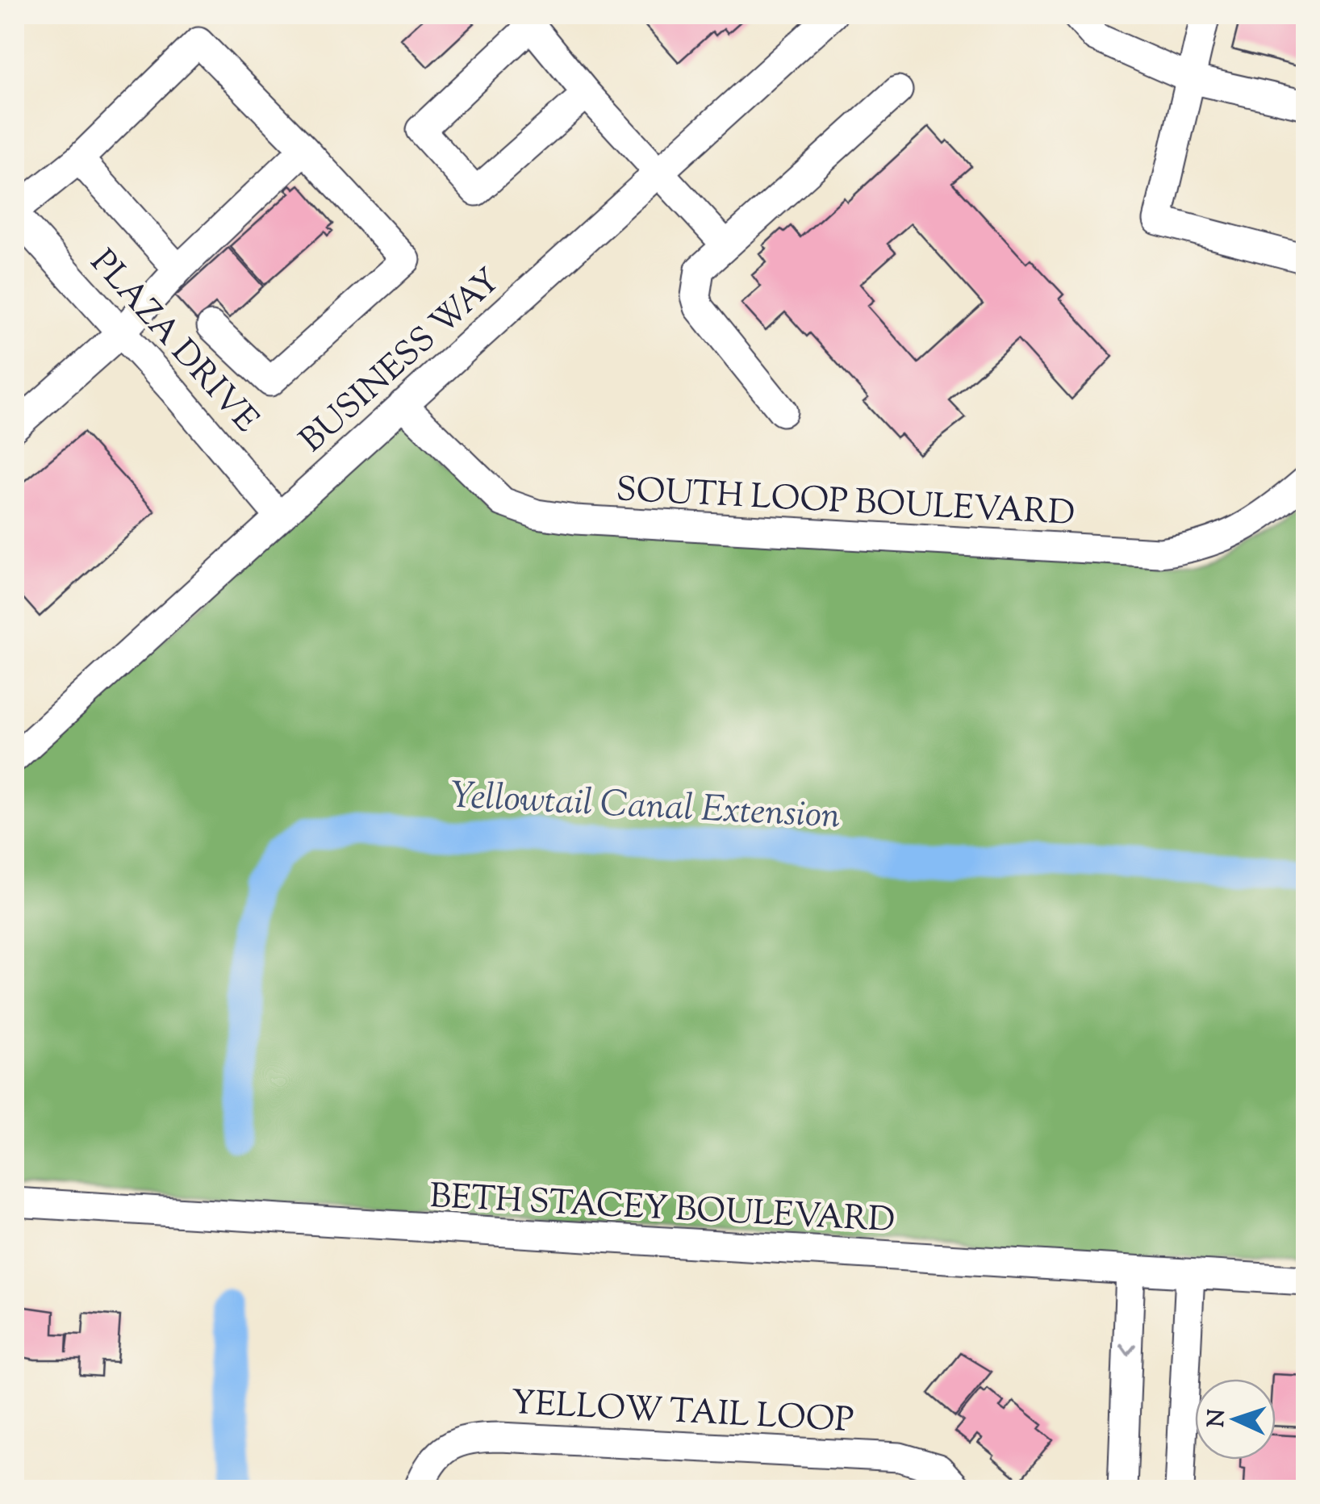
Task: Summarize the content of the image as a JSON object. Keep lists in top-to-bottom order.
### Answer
{
  "streets": {
    "street": [
      "PLAZA DRIVE",
      "BUSINESS WAY",
      "SOUTH LOOP BOULEVARD",
      "BETH STACEY BOULEVARD",
      "YELLOW TAIL LOOP"
    ]
  },
  "crossings": [
    ["PLAZA DRIVE", "BUSINESS WAY"],
    ["BUSINESS WAY", "SOUTH LOOP BOULEVARD"]
  ],
  "water": ["Yellowtail Canal Extension"],
  "north": "left"
}
